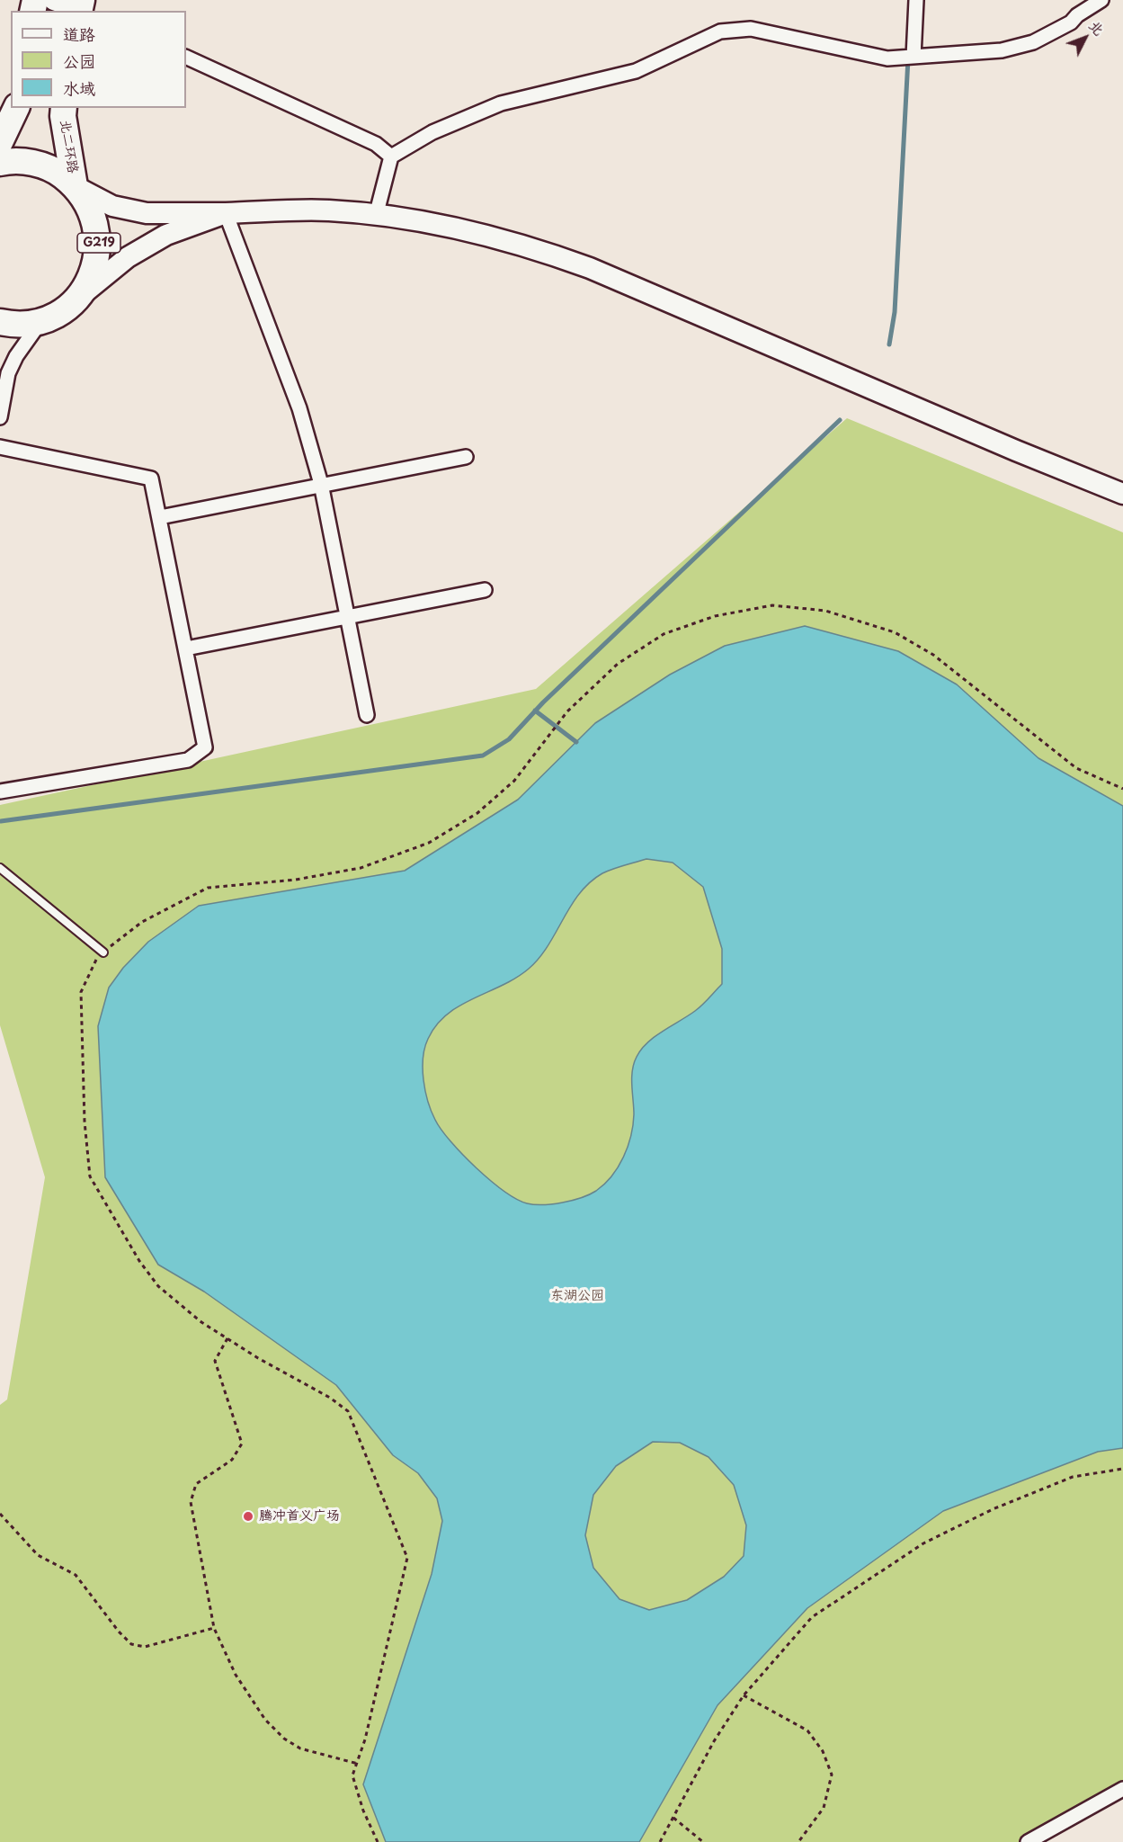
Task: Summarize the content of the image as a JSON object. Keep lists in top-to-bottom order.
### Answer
{
  "streets": {
    "highway": ["北二环路", "G219"]
  },
  "crossings": [
    ["北二环路", "G219"]
  ],
  "parks": ["东湖公园"],
  "places": ["腾冲首义广场"],
  "legend": ["道路", "公园", "水域"],
  "north": "top right"
}
